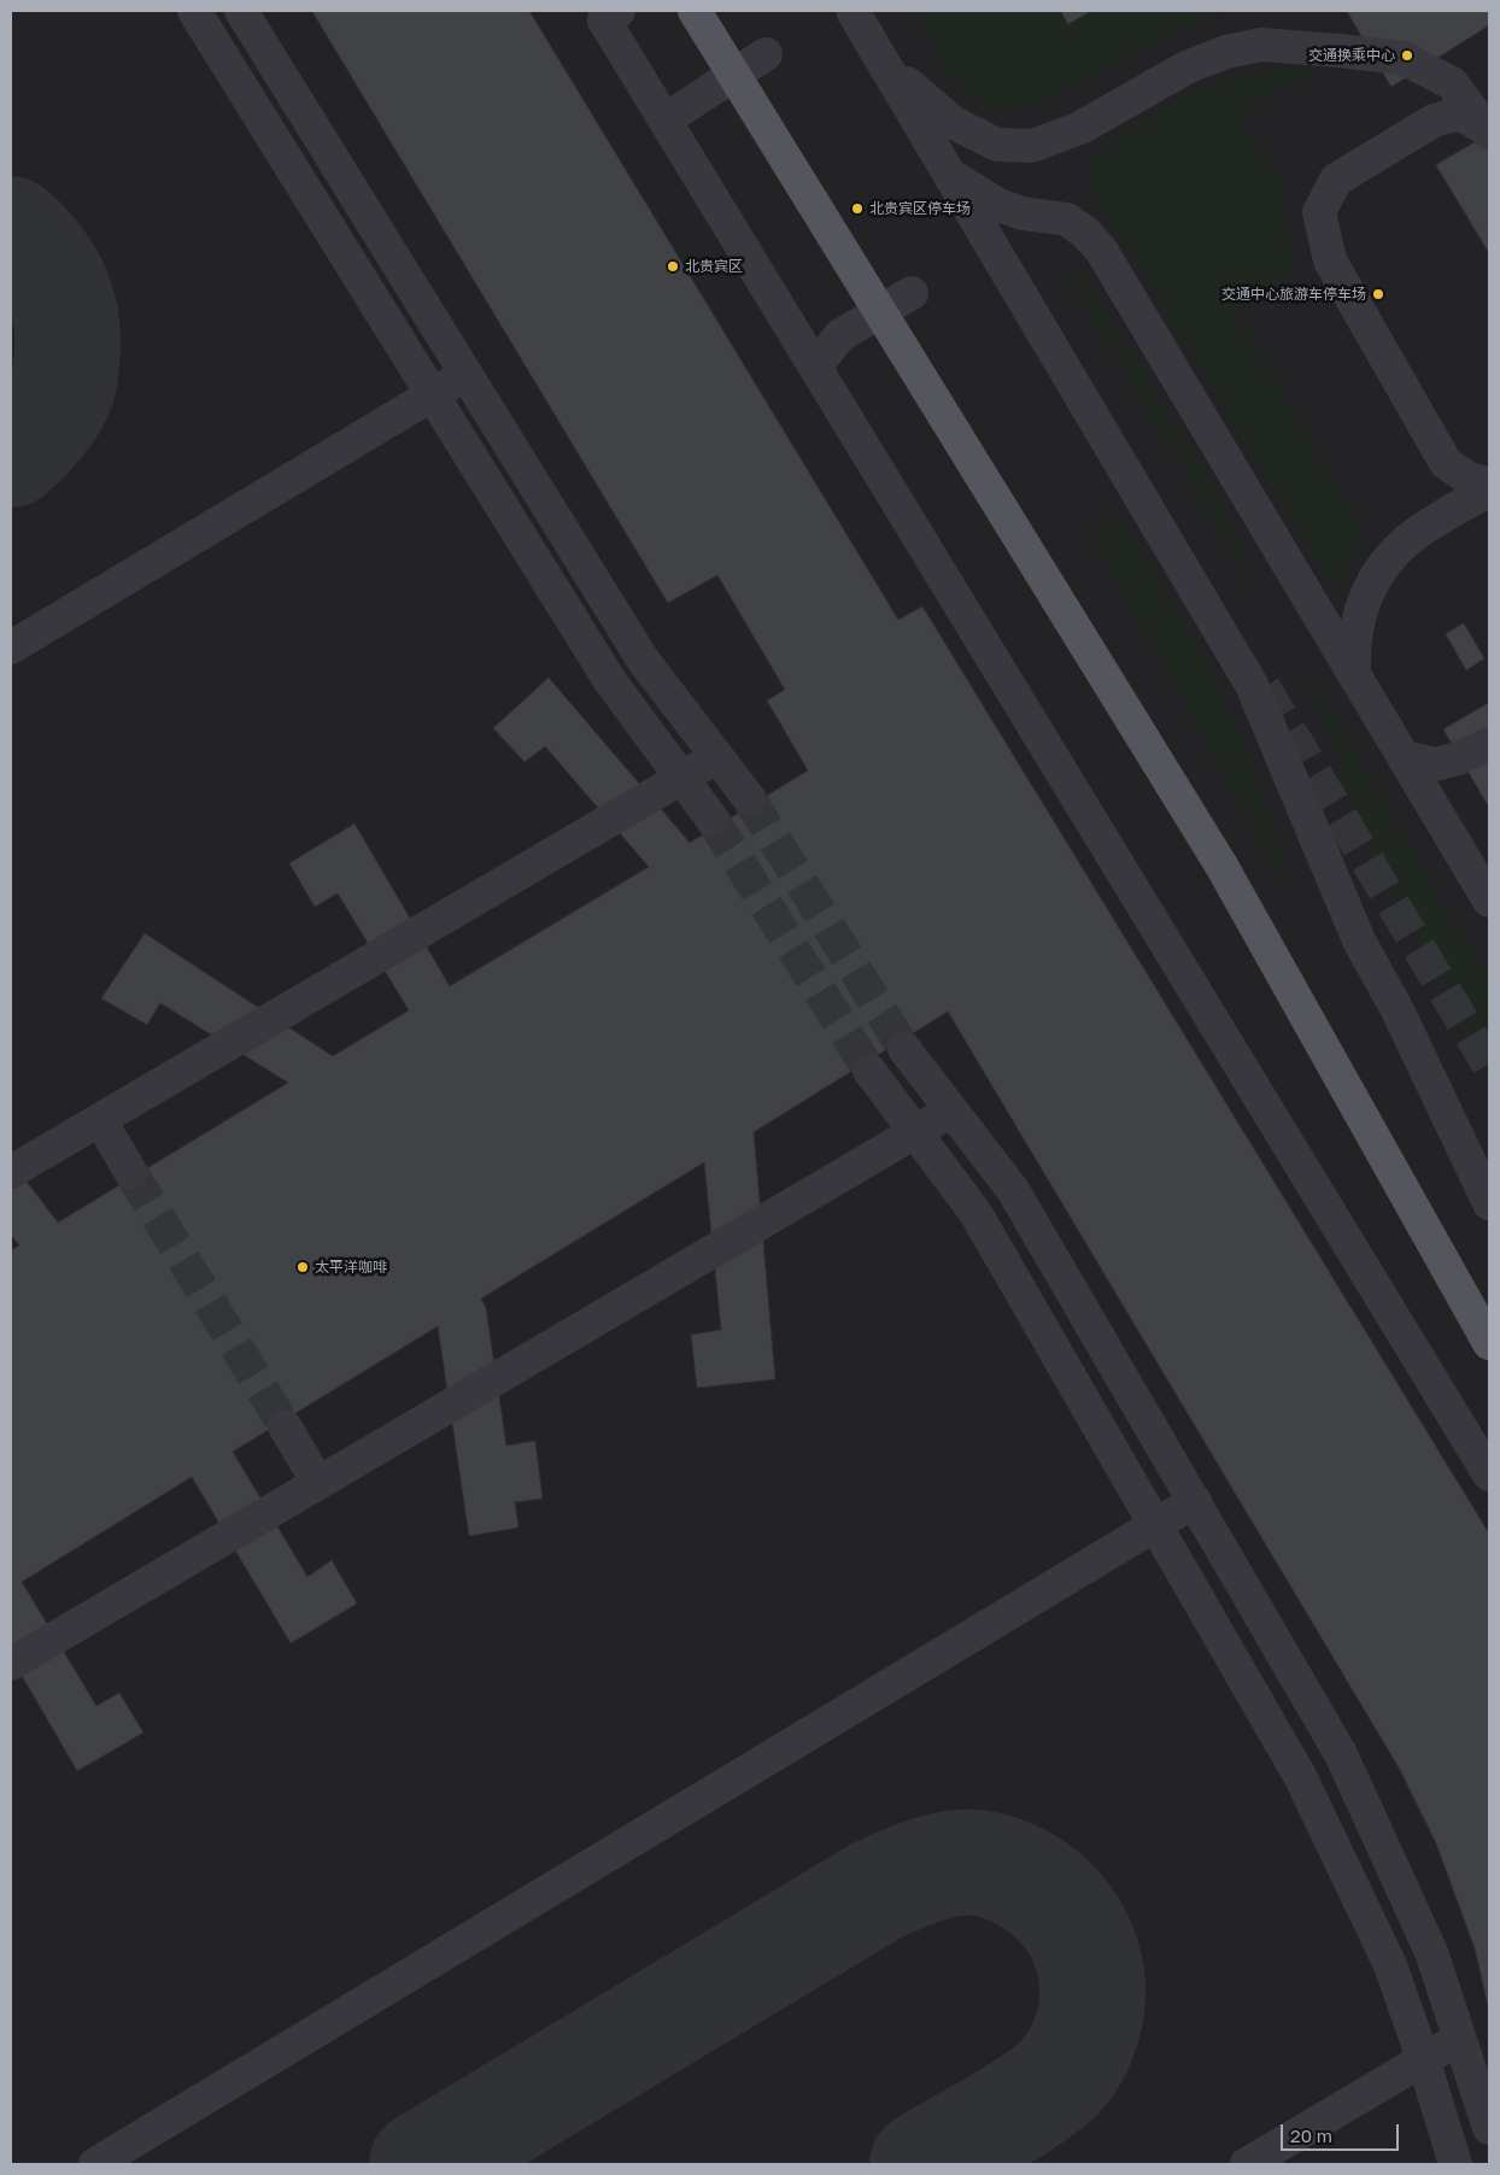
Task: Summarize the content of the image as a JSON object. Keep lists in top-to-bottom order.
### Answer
{
  "places": [
    "交通换乘中心",
    "北贵宾区停车场",
    "北贵宾区",
    "交通中心旅游车停车场",
    "太平洋咖啡"
  ],
  "scale_bar": "20 m"
}
